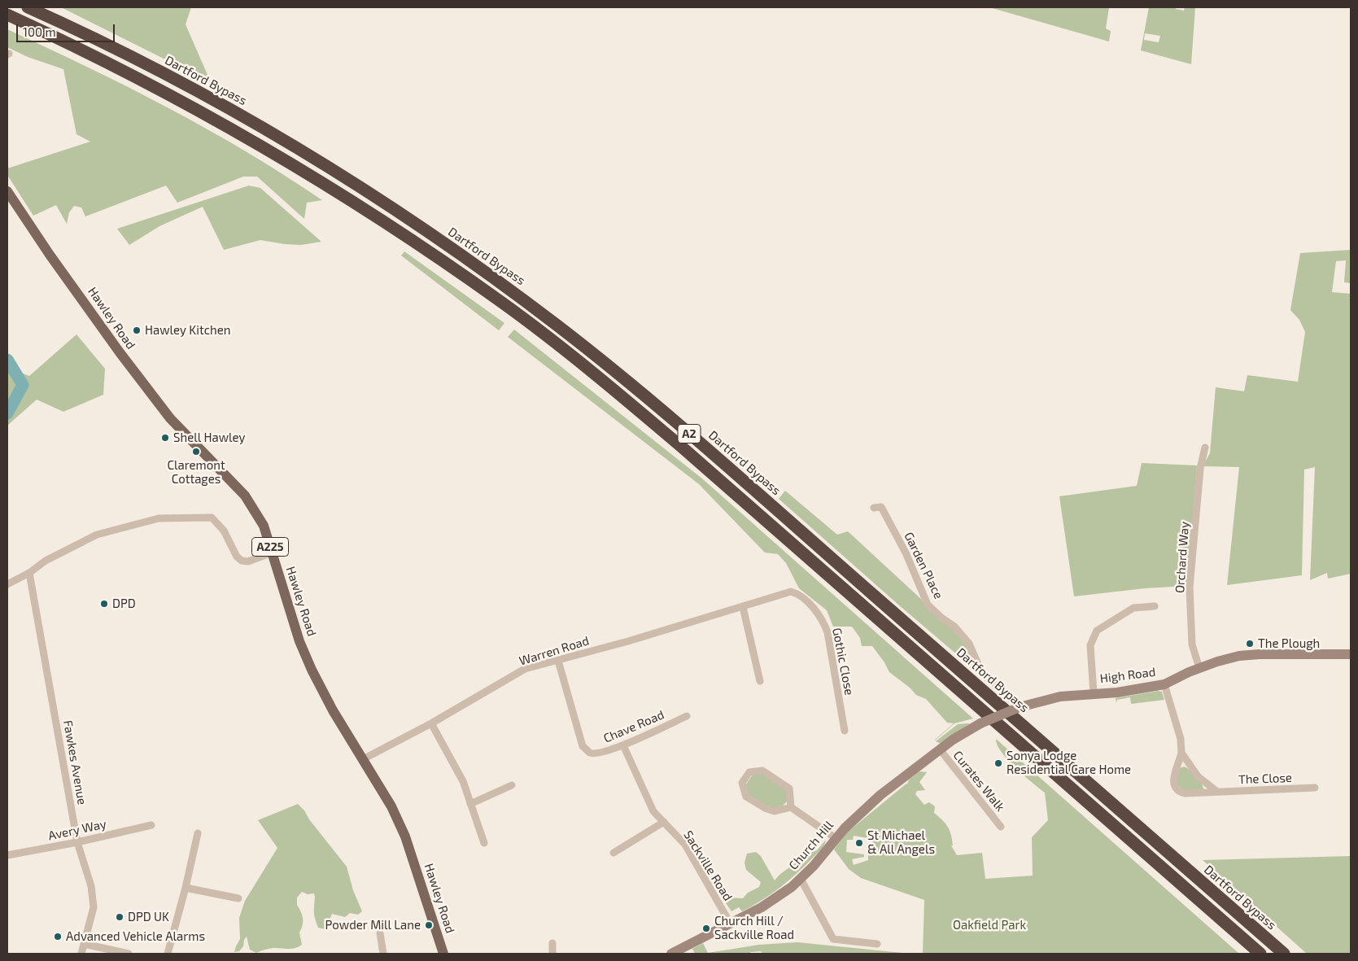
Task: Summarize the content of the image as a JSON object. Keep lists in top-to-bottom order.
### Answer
{
  "streets": {
    "highway": ["Dartford Bypass", "A2"],
    "main road": [
      "Hawley Road",
      "A225",
      "High Road",
      "Church Hill"
    ],
    "street": [
      "Orchard Way",
      "Garden Place",
      "Warren Road",
      "Gothic Close",
      "Chave Road",
      "Fawkes Avenue",
      "The Close",
      "Curates Walk",
      "Avery Way",
      "Sackville Road"
    ]
  },
  "crossings": [
    ["Hawley Road", "Warren Road"],
    ["Orchard Way", "High Road"],
    ["Garden Place", "High Road"],
    ["Warren Road", "Gothic Close"],
    ["Warren Road", "Chave Road"],
    ["High Road", "The Close"],
    ["High Road", "Curates Walk"],
    ["High Road", "Church Hill"],
    ["Chave Road", "Sackville Road"],
    ["Fawkes Avenue", "Avery Way"],
    ["Curates Walk", "Church Hill"],
    ["Church Hill", "Sackville Road"]
  ],
  "parks": ["Oakfield Park"],
  "places": [
    "Hawley Kitchen",
    "Shell Hawley",
    "Claremont Cottages",
    "DPD",
    "The Plough",
    "Sonya Lodge Residential Care Home",
    "St Michael & All Angels",
    "DPD UK",
    "Powder Mill Lane",
    "Church Hill / Sackville Road",
    "Advanced Vehicle Alarms"
  ],
  "scale_bar": "100 m"
}
